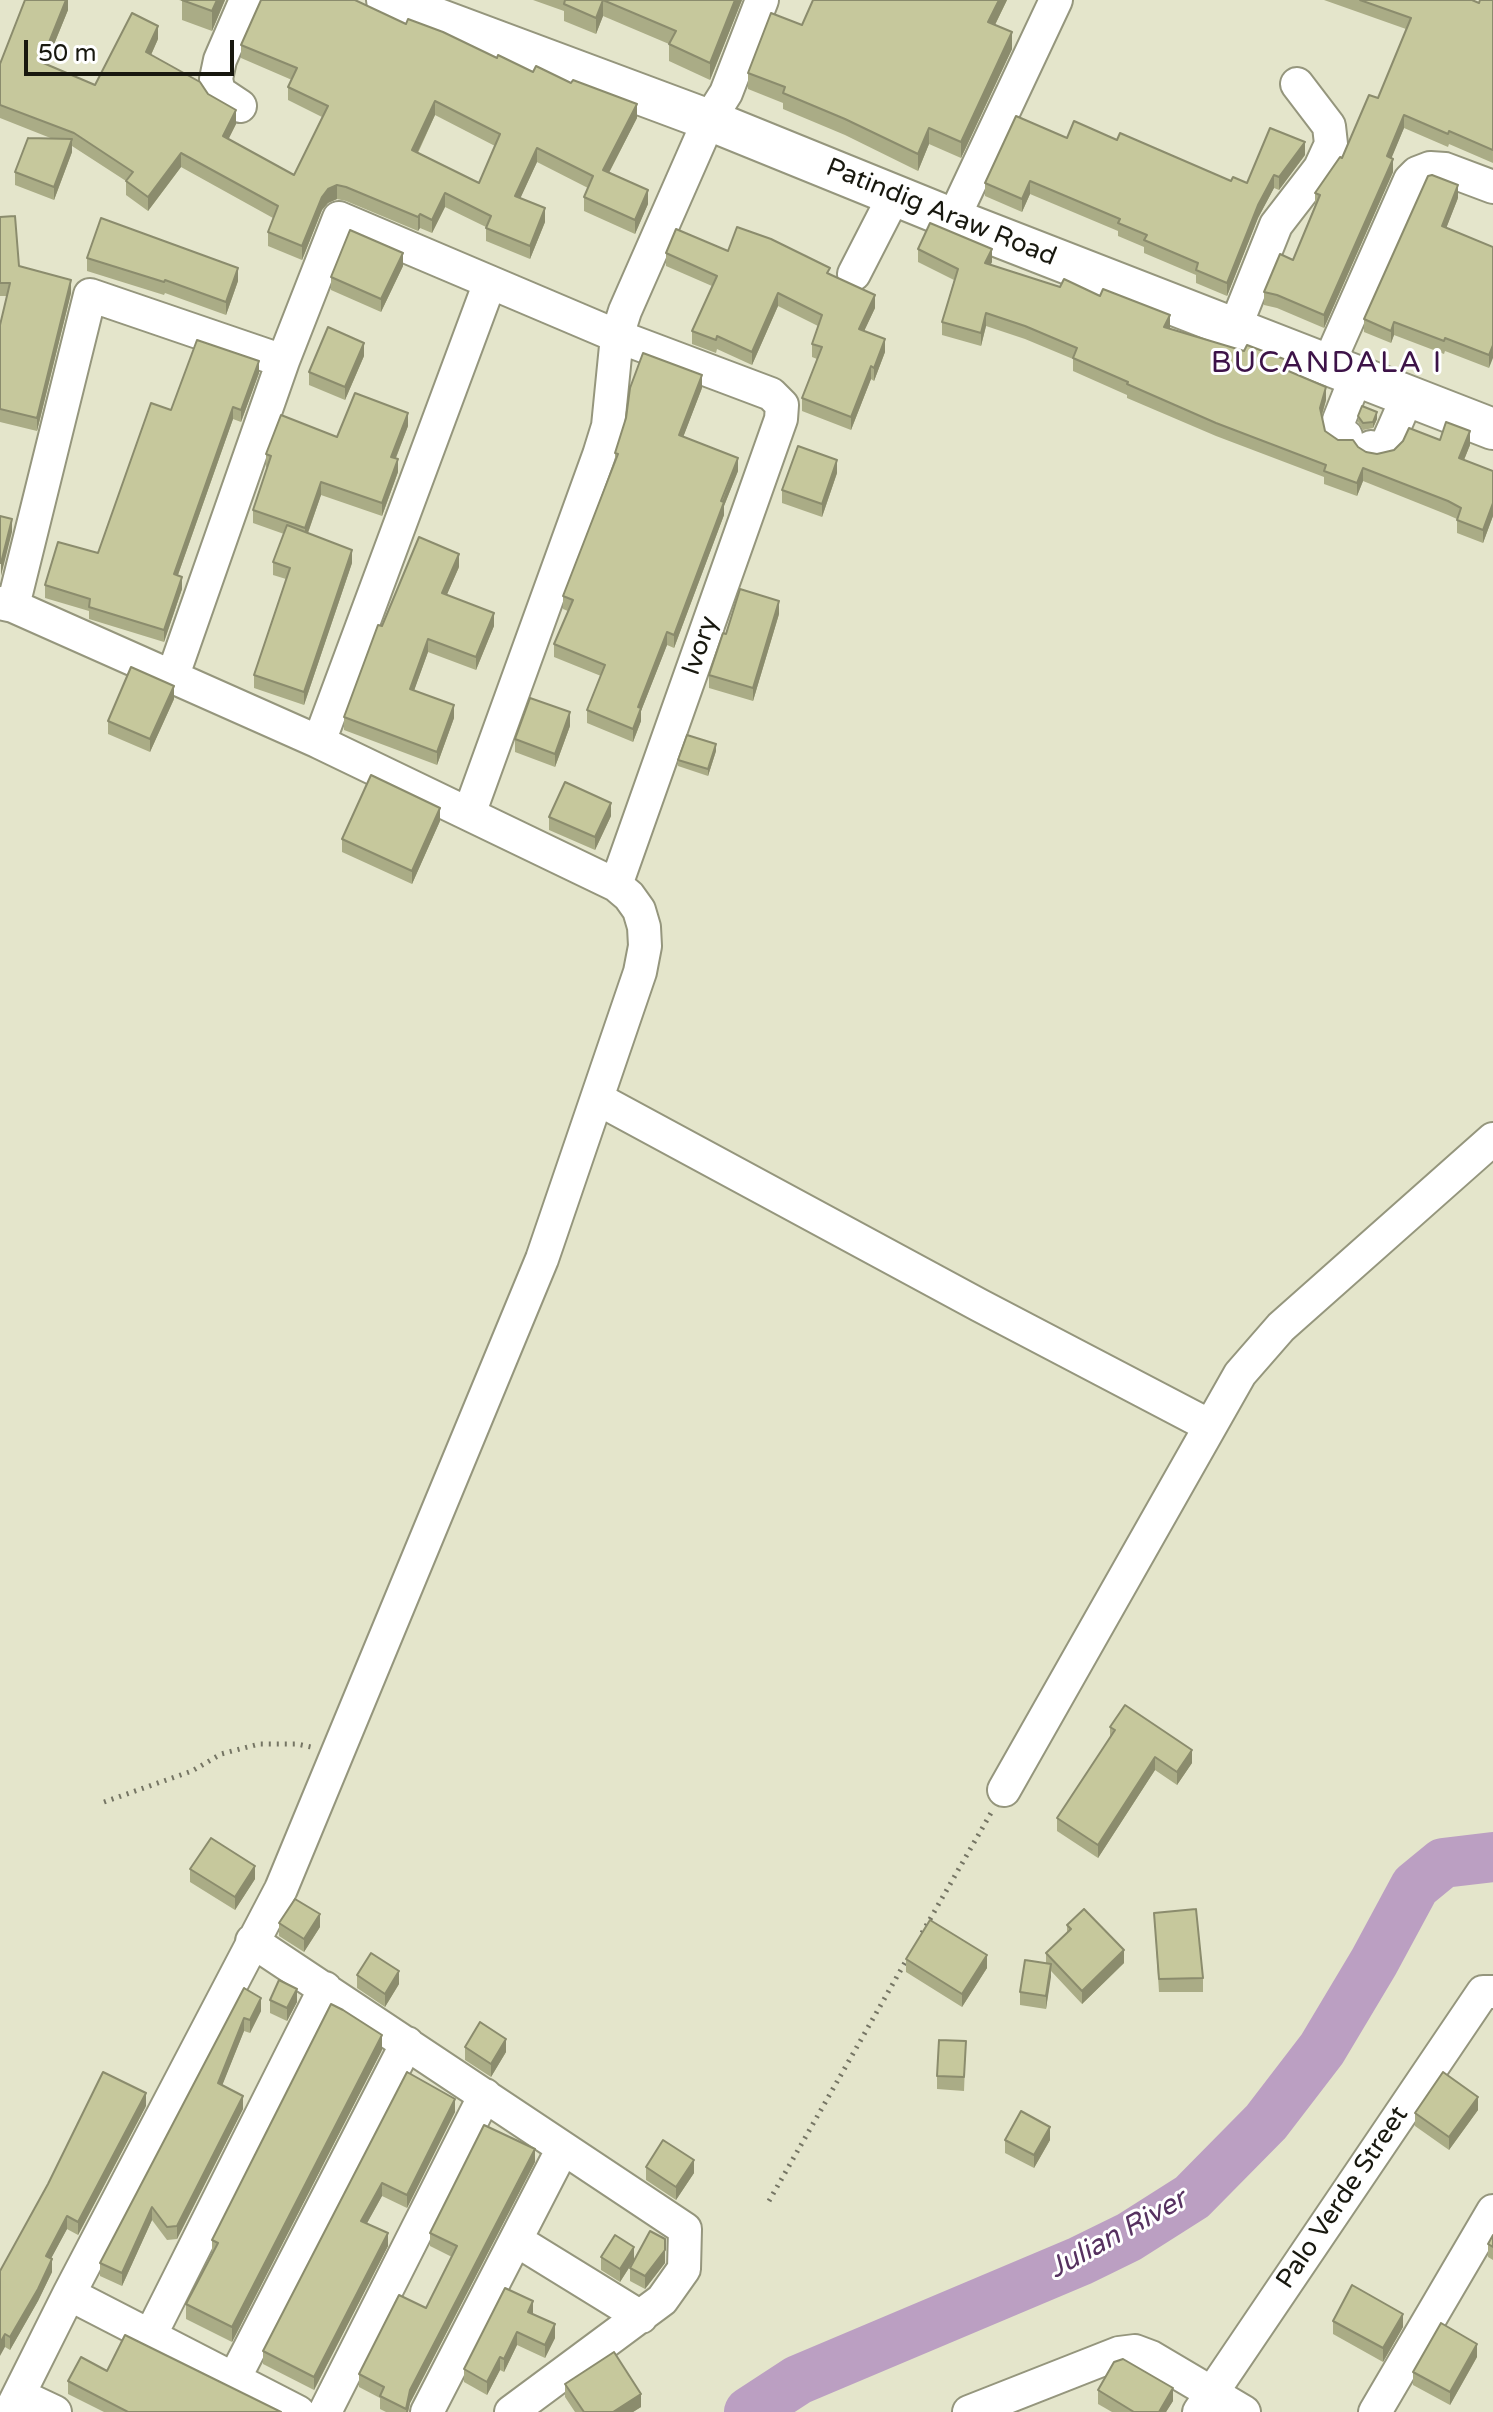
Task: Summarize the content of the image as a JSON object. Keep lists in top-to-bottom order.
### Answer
{
  "streets": {
    "main road": ["Patindig Araw Road"],
    "street": ["Ivory", "Palo Verde Street"]
  },
  "districts": ["BUCANDALA I"],
  "water": ["Julian River"],
  "scale_bar": "50 m"
}
